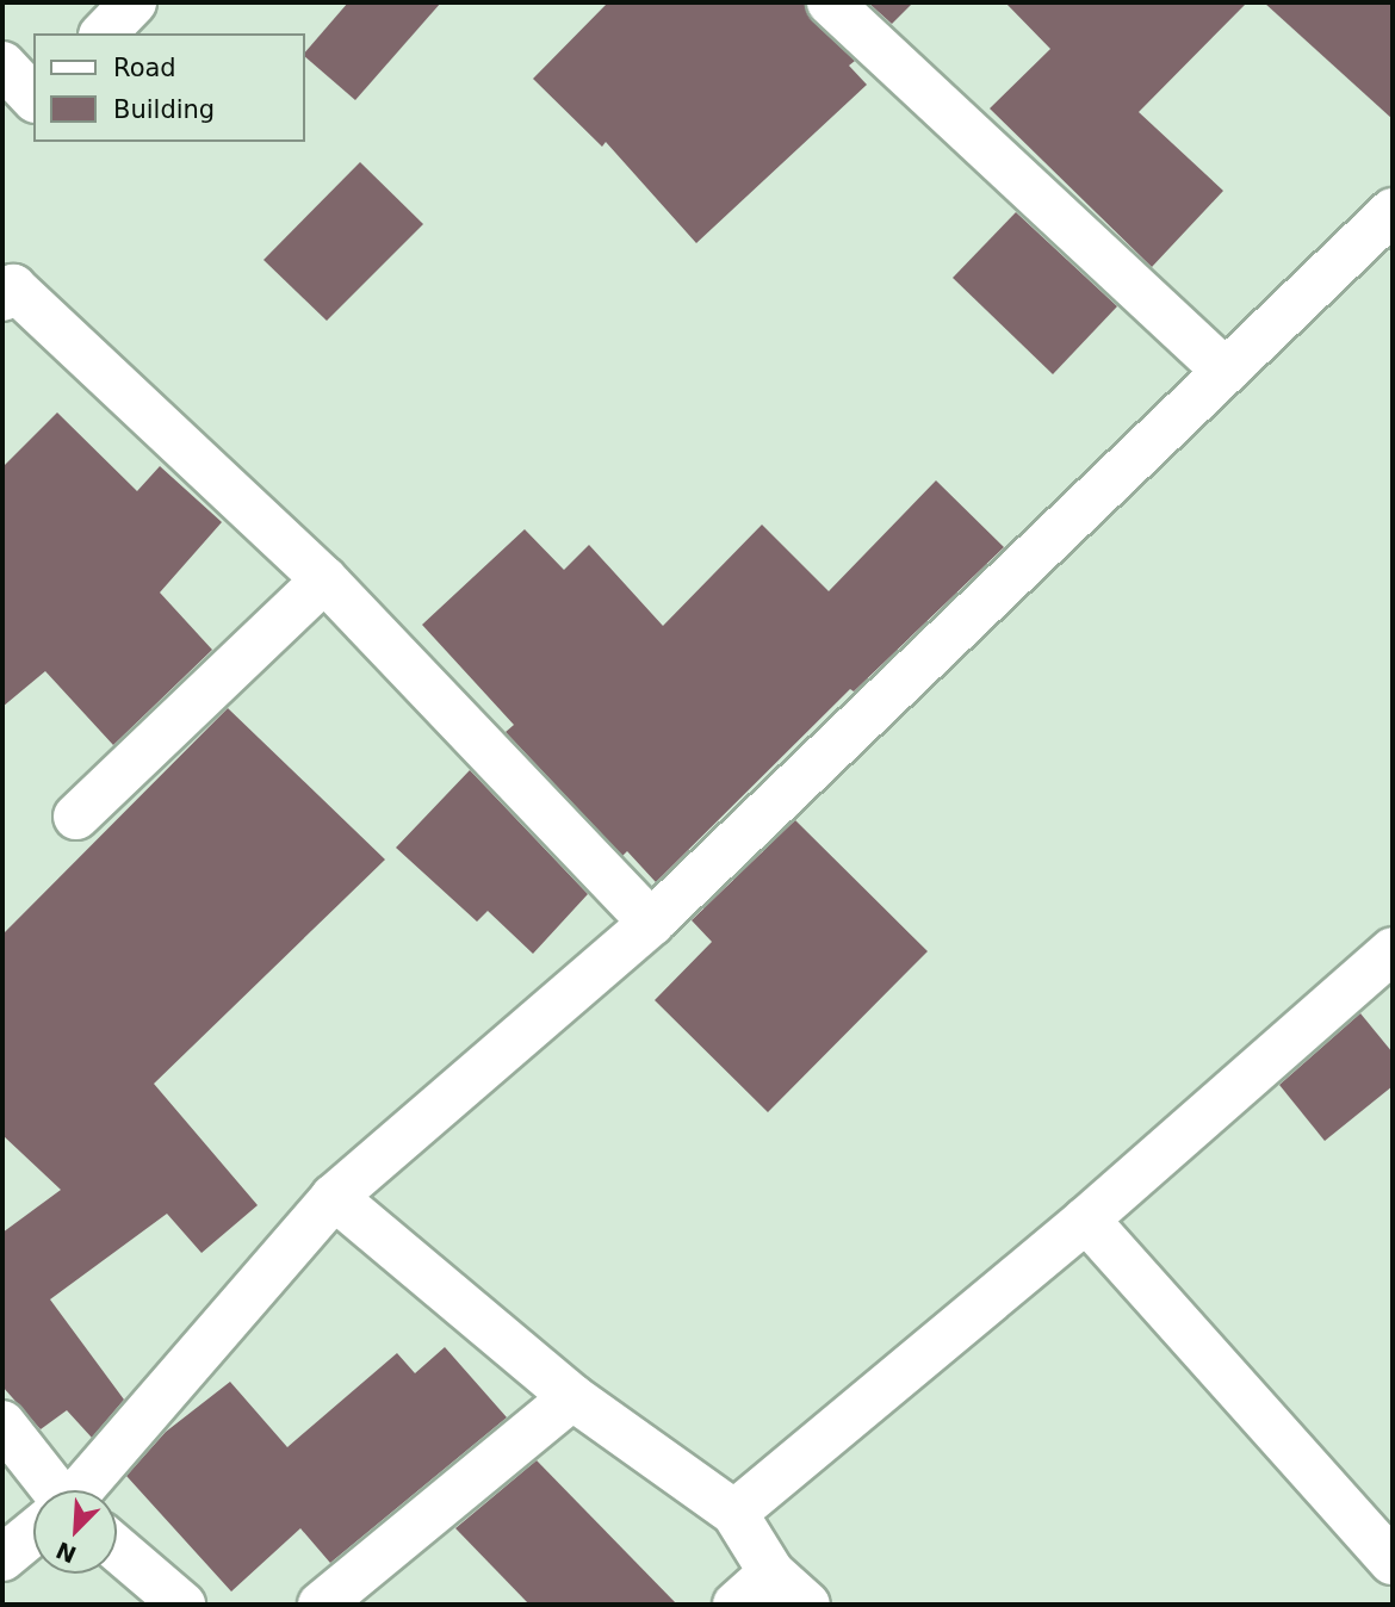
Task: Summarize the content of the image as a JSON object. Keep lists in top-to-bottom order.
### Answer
{
  "legend": ["Road", "Building"],
  "north": "bottom left"
}
